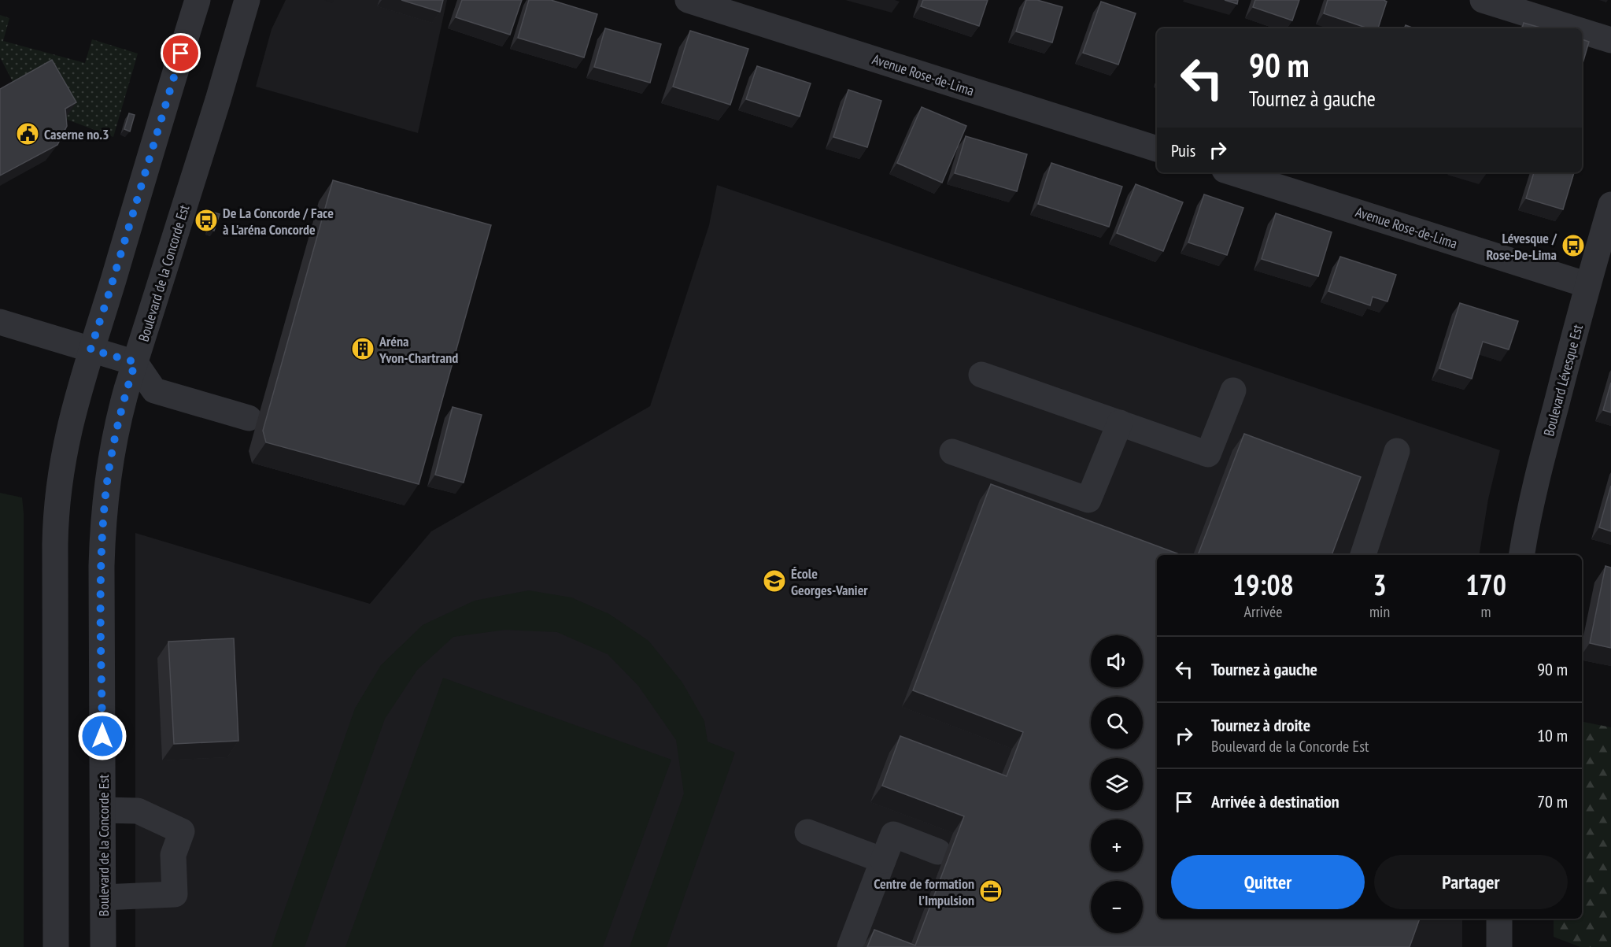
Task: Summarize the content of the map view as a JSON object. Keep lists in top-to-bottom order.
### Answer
{
  "streets": {
    "street": ["Avenue Rose-de-Lima", "Boulevard de la Concorde Est", "Boulevard Lévesque Est"]
  },
  "crossings": [
    ["Avenue Rose-de-Lima", "Boulevard Lévesque Est"]
  ],
  "places": {
    "public building": ["Caserne no.3"],
    "bus stop": ["De La Concorde / Face à L'aréna Concorde", "Lévesque / Rose-De-Lima"],
    "building": ["Aréna Yvon-Chartrand"],
    "school or university": ["École Georges-Vanier"],
    "office": ["Centre de formation l’Impulsion"]
  },
  "page": {
    "turn": ["90 m", "Tournez à gauche"],
    "then": "Puis",
    "eta": [
      "19:08",
      "Arrivée",
      "3",
      "min",
      "170",
      "m"
    ],
    "map_buttons": ["+", "−"],
    "list": [
      {
        "name": "Tournez à gauche",
        "value": "90 m"
      },
      {
        "name": "Tournez à droite",
        "note": "Boulevard de la Concorde Est",
        "value": "10 m"
      },
      {
        "name": "Arrivée à destination",
        "value": "70 m"
      }
    ],
    "buttons": ["Quitter", "Partager"]
  }
}
